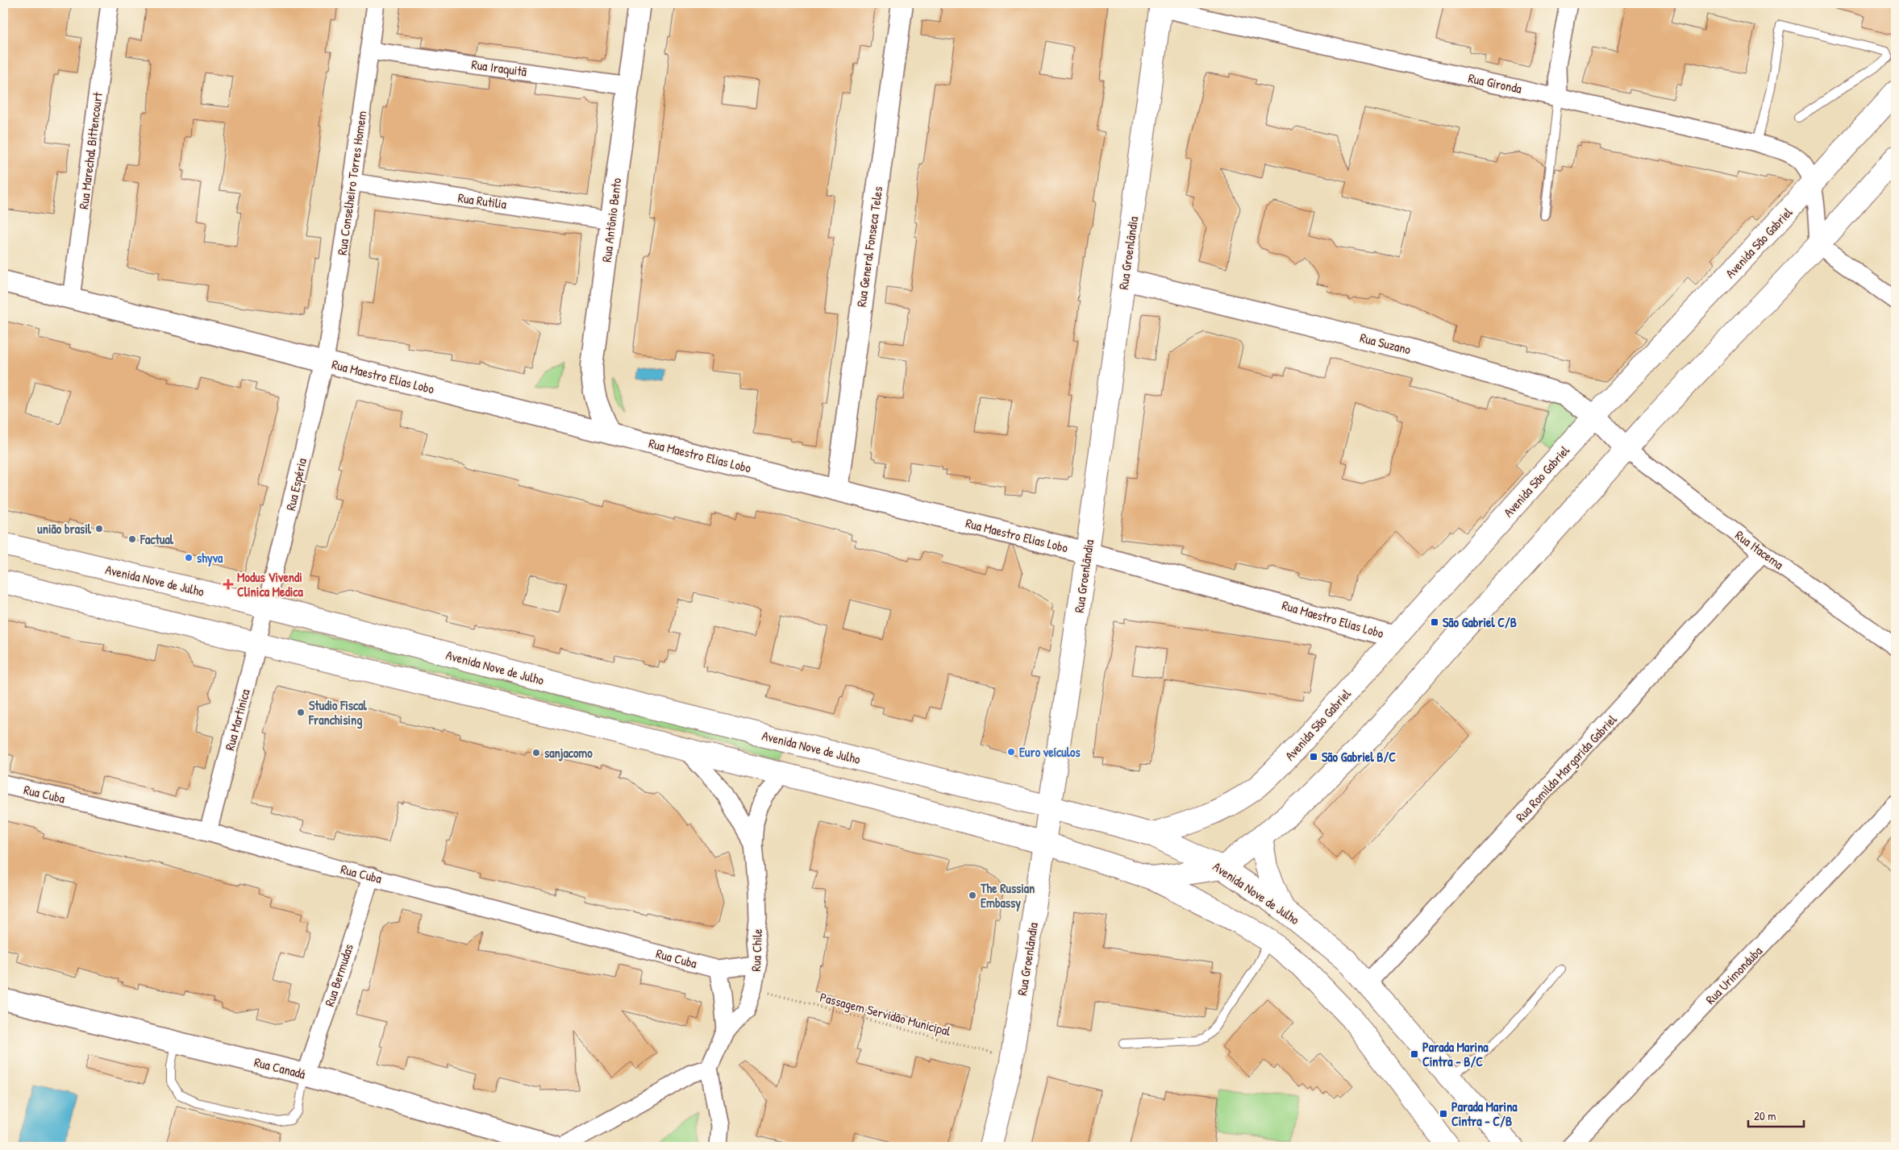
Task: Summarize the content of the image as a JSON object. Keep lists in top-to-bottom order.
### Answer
{
  "streets": {
    "main road": ["Avenida São Gabriel", "Rua Groenlândia", "Avenida Nove de Julho"],
    "street": [
      "Rua Iraquitã",
      "Rua Gironda",
      "Rua Marechal Bittencourt",
      "Rua Conselheiro Torres Homem",
      "Rua Rutilia",
      "Rua Antônio Bento",
      "Rua General Fonseca Teles",
      "Rua Suzano",
      "Rua Maestro Elias Lobo",
      "Rua Espéria",
      "Rua Itacema",
      "Rua Martinica",
      "Rua Romilda Margarida Gabriel",
      "Rua Cuba",
      "Rua Chile",
      "Rua Bermudas",
      "Rua Urimonduba",
      "Rua Canadá"
    ],
    "path": ["Passagem Servidão Municipal"]
  },
  "crossings": [
    ["Rua Iraquitã", "Rua Conselheiro Torres Homem"],
    ["Rua Iraquitã", "Rua Antônio Bento"],
    ["Rua Gironda", "Avenida São Gabriel"],
    ["Rua Gironda", "Rua Groenlândia"],
    ["Rua Marechal Bittencourt", "Rua Maestro Elias Lobo"],
    ["Rua Conselheiro Torres Homem", "Rua Rutilia"],
    ["Rua Conselheiro Torres Homem", "Rua Maestro Elias Lobo"],
    ["Rua Conselheiro Torres Homem", "Rua Espéria"],
    ["Rua Rutilia", "Rua Antônio Bento"],
    ["Rua Antônio Bento", "Rua Maestro Elias Lobo"],
    ["Avenida São Gabriel", "Rua Suzano"],
    ["Avenida São Gabriel", "Rua Maestro Elias Lobo"],
    ["Avenida São Gabriel", "Avenida Nove de Julho"],
    ["Rua General Fonseca Teles", "Rua Maestro Elias Lobo"],
    ["Rua Groenlândia", "Rua Suzano"],
    ["Rua Groenlândia", "Rua Maestro Elias Lobo"],
    ["Rua Groenlândia", "Avenida Nove de Julho"],
    ["Rua Groenlândia", "Passagem Servidão Municipal"],
    ["Rua Suzano", "Rua Itacema"],
    ["Rua Maestro Elias Lobo", "Rua Espéria"],
    ["Rua Espéria", "Avenida Nove de Julho"],
    ["Rua Espéria", "Rua Martinica"],
    ["Rua Itacema", "Rua Romilda Margarida Gabriel"],
    ["Avenida Nove de Julho", "Rua Martinica"],
    ["Avenida Nove de Julho", "Rua Romilda Margarida Gabriel"],
    ["Rua Martinica", "Rua Cuba"],
    ["Rua Cuba", "Rua Chile"],
    ["Rua Cuba", "Rua Bermudas"],
    ["Rua Chile", "Passagem Servidão Municipal"],
    ["Rua Bermudas", "Rua Canadá"]
  ],
  "places": {
    "other": [
      "união brasil",
      "Factual",
      "shyva",
      "Studio Fiscal Franchising",
      "Euro veículos",
      "sanjacomo",
      "The Russian Embassy"
    ],
    "health": ["Modus Vivendi Clínica Medica"],
    "transit": [
      "São Gabriel C/B",
      "São Gabriel B/C",
      "Parada Marina Cintra - B/C",
      "Parada Marina Cintra - C/B"
    ]
  },
  "scale_bar": "20 m"
}
